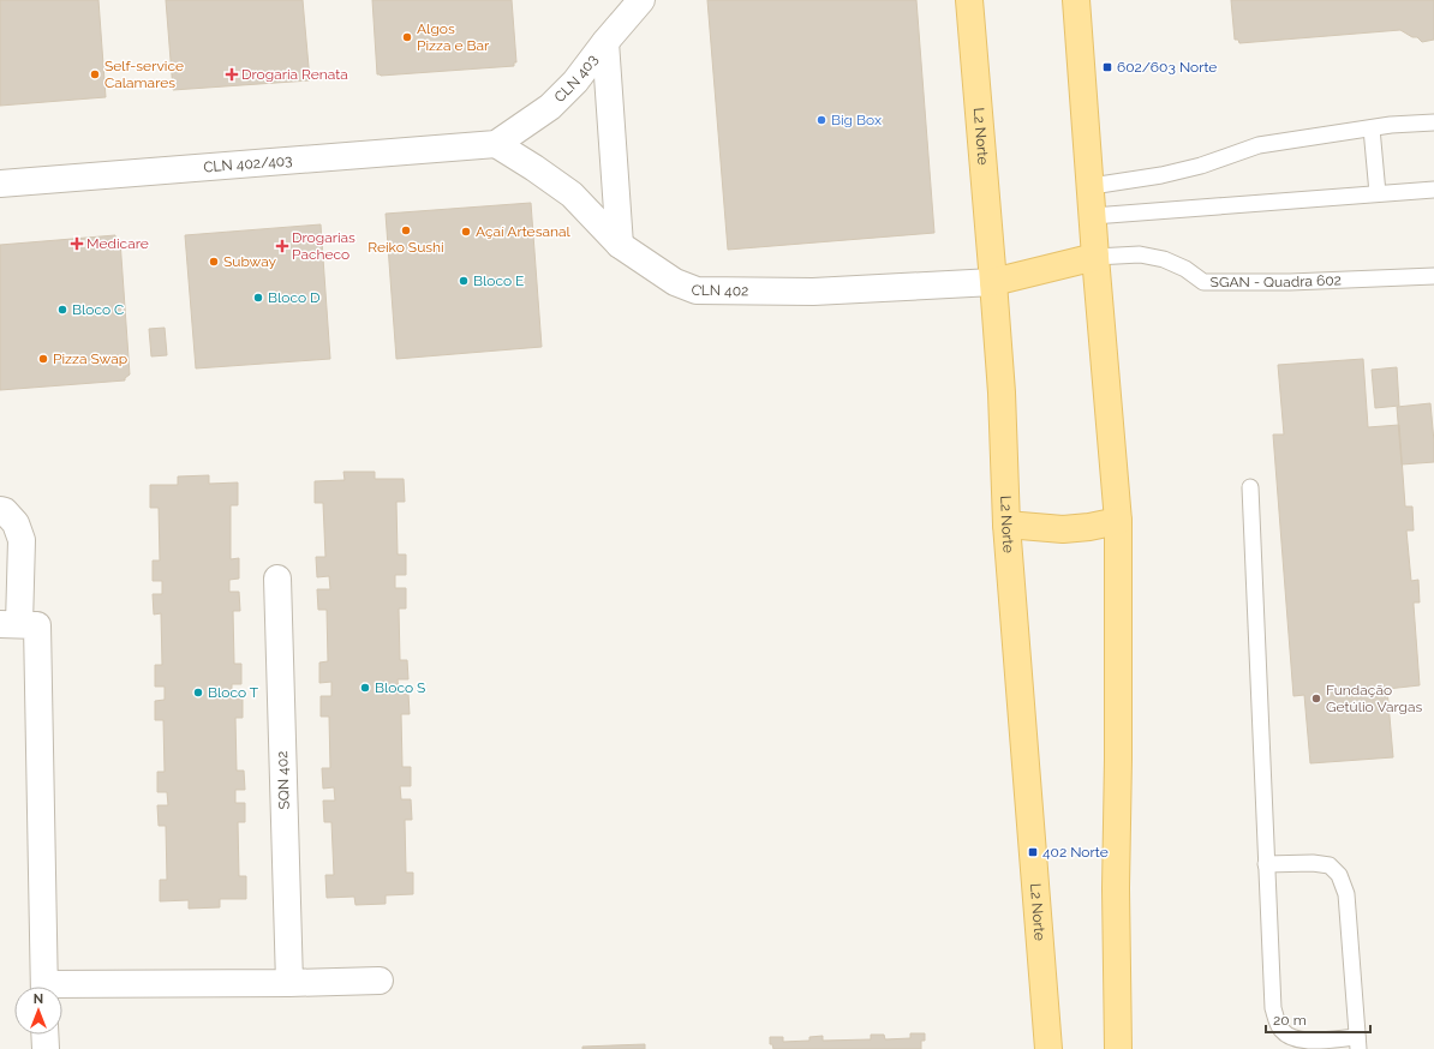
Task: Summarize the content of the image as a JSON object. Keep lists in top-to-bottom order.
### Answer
{
  "streets": {
    "main road": ["L2 Norte"],
    "street": [
      "CLN 403",
      "CLN 402/403",
      "CLN 402",
      "SQN 402"
    ],
    "lane": ["SGAN - Quadra 602"]
  },
  "crossings": [
    ["CLN 403", "CLN 402/403"],
    ["CLN 403", "CLN 402"],
    ["L2 Norte", "CLN 402"],
    ["CLN 402/403", "CLN 402"]
  ],
  "places": {
    "other": [
      "Algos Pizza e Bar",
      "Self-service Calamares",
      "Big Box",
      "Reiko Sushi",
      "Açaí Artesanal",
      "Subway",
      "Bloco E",
      "Bloco D",
      "Bloco C",
      "Pizza Swap",
      "Bloco S",
      "Bloco T",
      "Fundação Getúlio Vargas"
    ],
    "transit": ["602/603 Norte", "402 Norte"],
    "health": ["Drogaria Renata", "Medicare", "Drogarias Pacheco"]
  },
  "scale_bar": "20 m",
  "north": "top"
}
